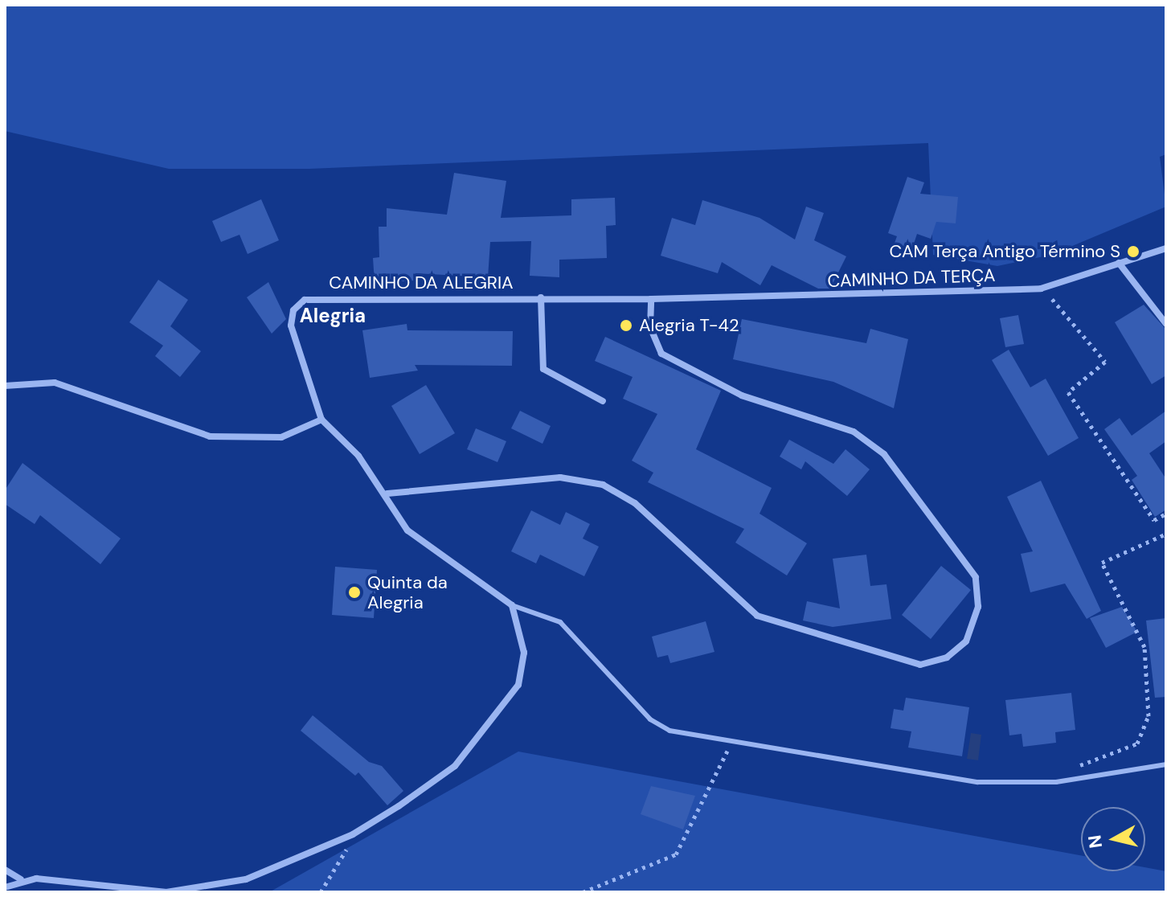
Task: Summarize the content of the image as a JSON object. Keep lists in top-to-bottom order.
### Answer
{
  "streets": {
    "street": ["CAMINHO DA TERÇA", "CAMINHO DA ALEGRIA"]
  },
  "crossings": [
    ["CAMINHO DA TERÇA", "CAMINHO DA ALEGRIA"]
  ],
  "districts": ["Alegria"],
  "places": ["CAM Terça Antigo Término S", "Alegria T-42", "Quinta da Alegria"],
  "north": "left"
}
